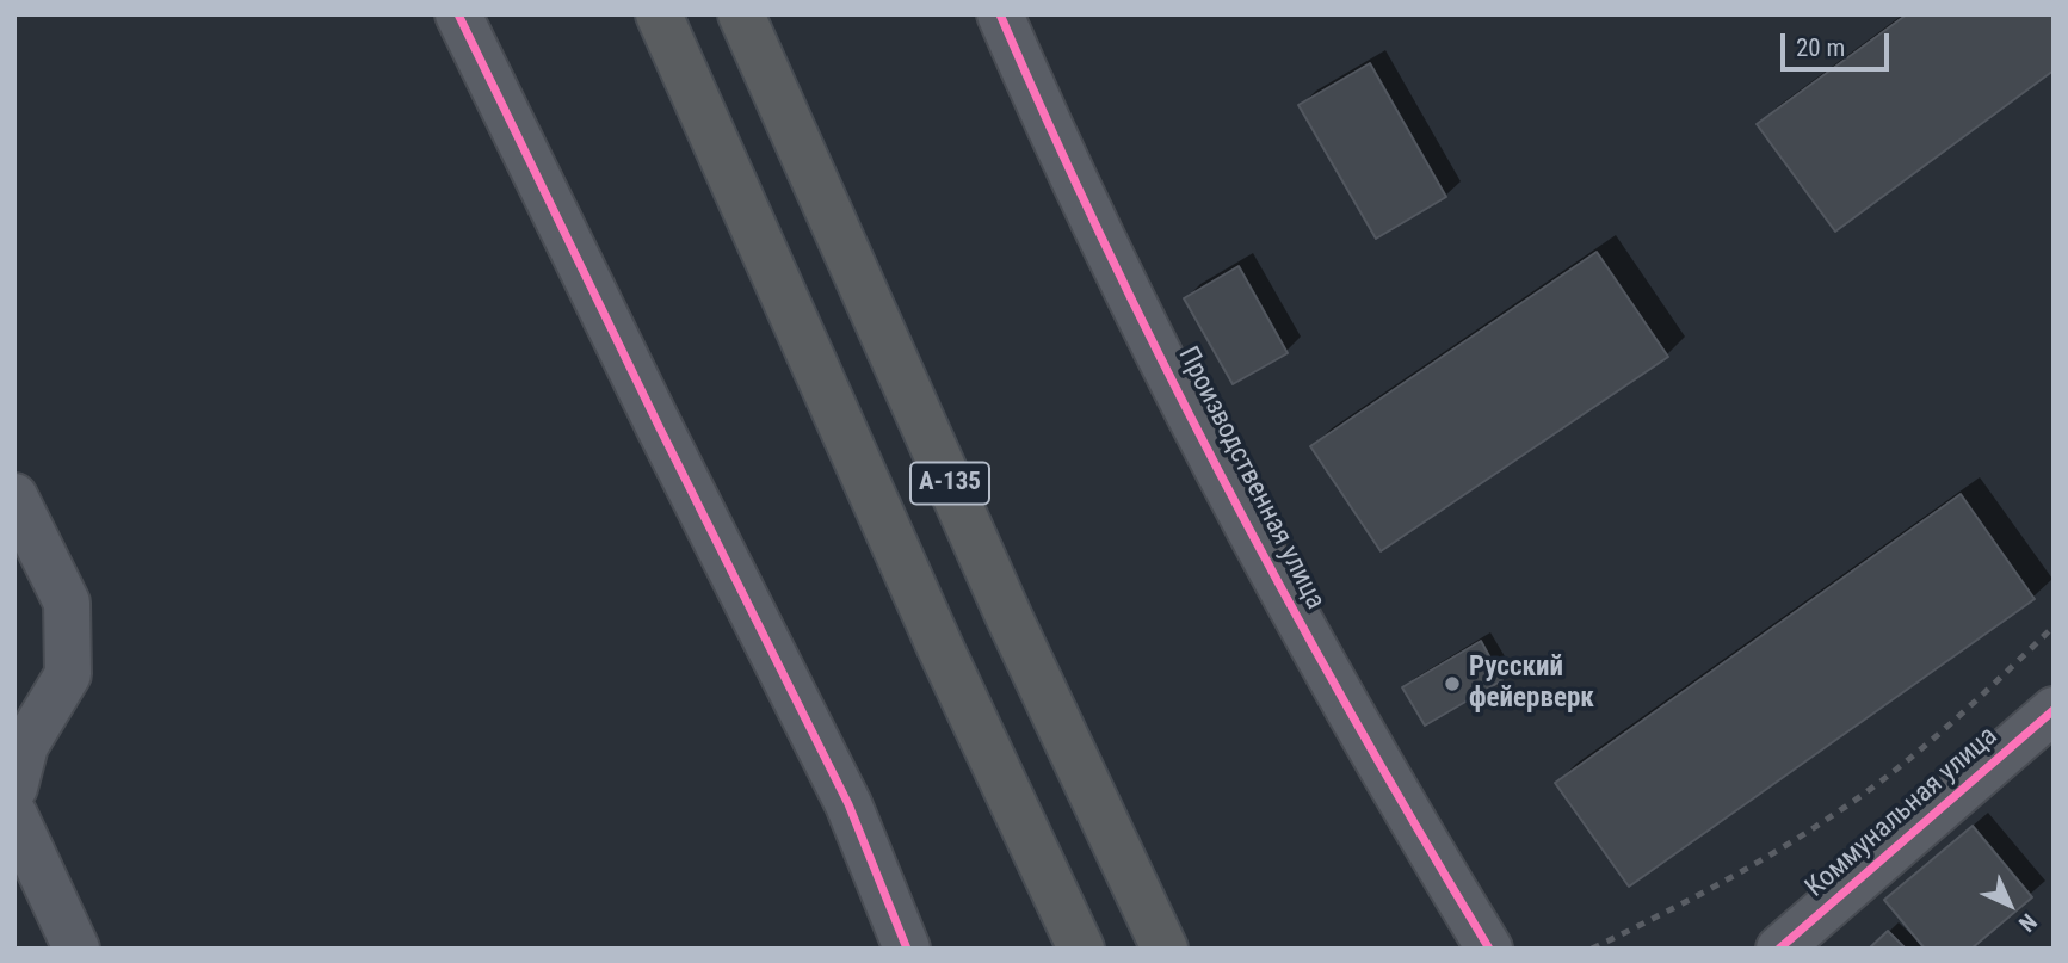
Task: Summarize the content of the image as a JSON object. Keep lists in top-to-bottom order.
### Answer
{
  "streets": {
    "highway": ["А-135"],
    "street": ["Производственная улица", "Коммунальная улица"]
  },
  "places": ["Русский фейерверк"],
  "scale_bar": "20 m",
  "north": "bottom right"
}
